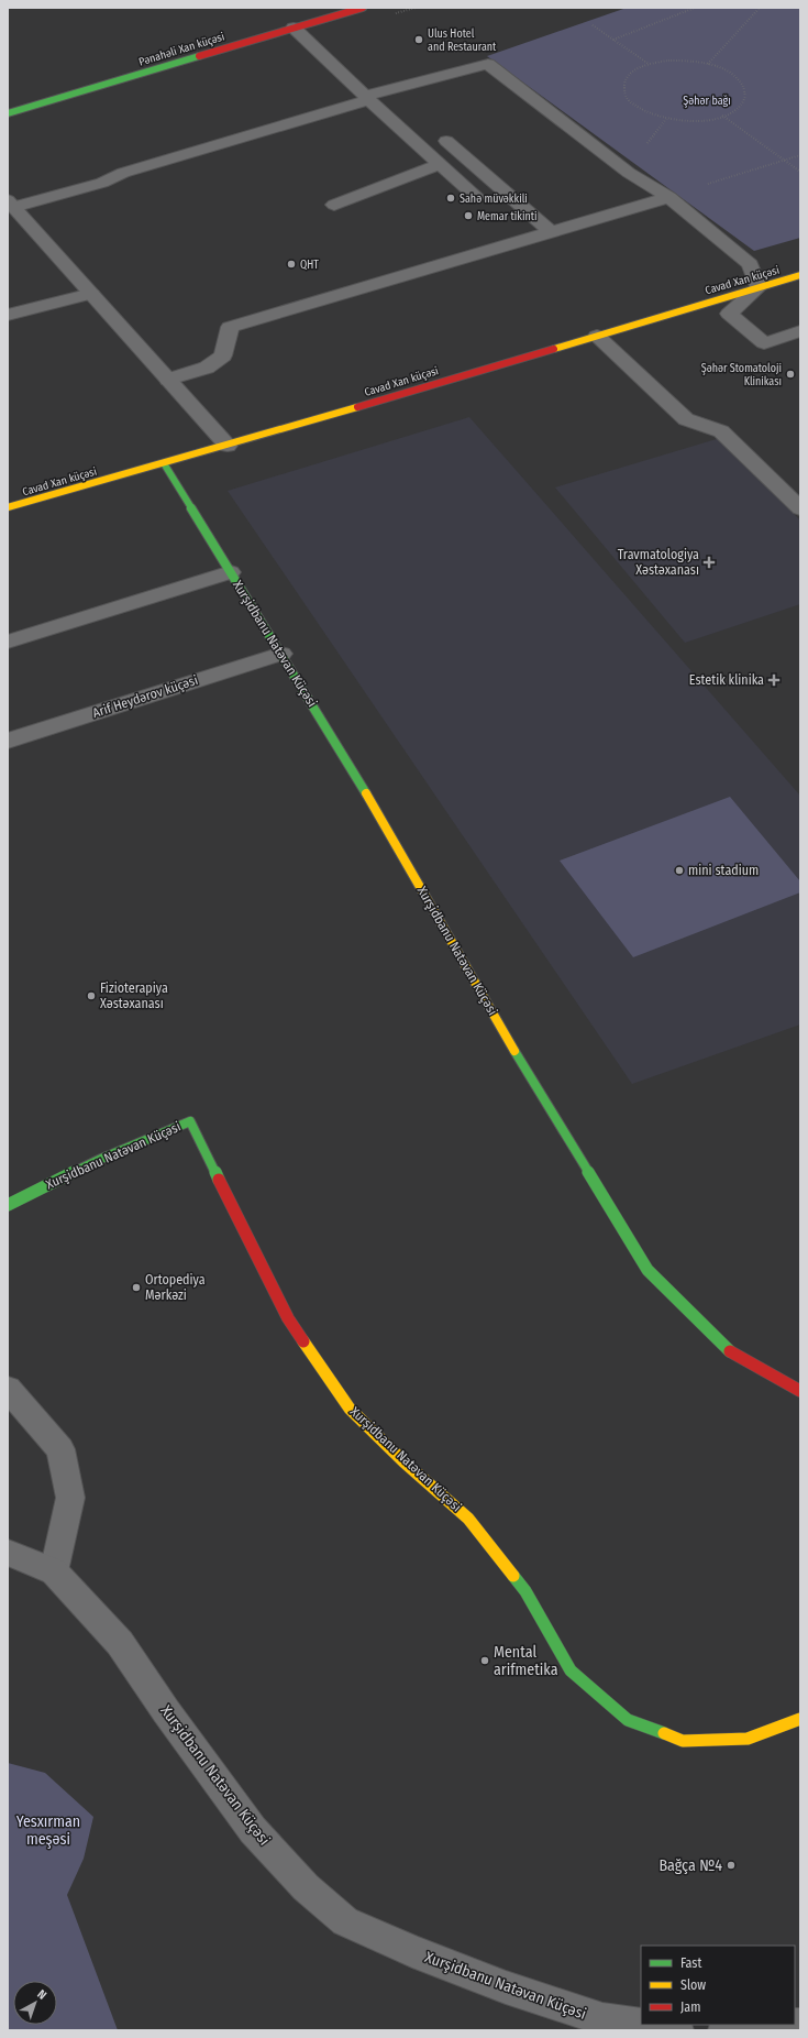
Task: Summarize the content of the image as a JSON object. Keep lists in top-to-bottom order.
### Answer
{
  "streets": {
    "street": [
      "Pənahəli Xan küçəsi",
      "Cavad Xan küçəsi",
      "Xurşidbanu Natəvan Küçəsi",
      "Arif Heydərov küçəsi"
    ]
  },
  "crossings": [
    ["Cavad Xan küçəsi", "Xurşidbanu Natəvan Küçəsi"],
    ["Xurşidbanu Natəvan Küçəsi", "Arif Heydərov küçəsi"]
  ],
  "parks": ["Şəhər bağı", "Yesxırman meşəsi"],
  "places": {
    "other": [
      "Ulus Hotel and Restaurant",
      "Sahə müvəkkili",
      "Memar tikinti",
      "QHT",
      "Şəhər Stomatoloji Klinikası",
      "mini stadium",
      "Fizioterapiya Xəstəxanası",
      "Ortopediya Mərkəzi",
      "Mental arifmetika",
      "Bağça №4"
    ],
    "health": ["Travmatologiya Xəstəxanası", "Estetik klinika"]
  },
  "legend": ["Fast", "Slow", "Jam"],
  "north": "top right"
}
